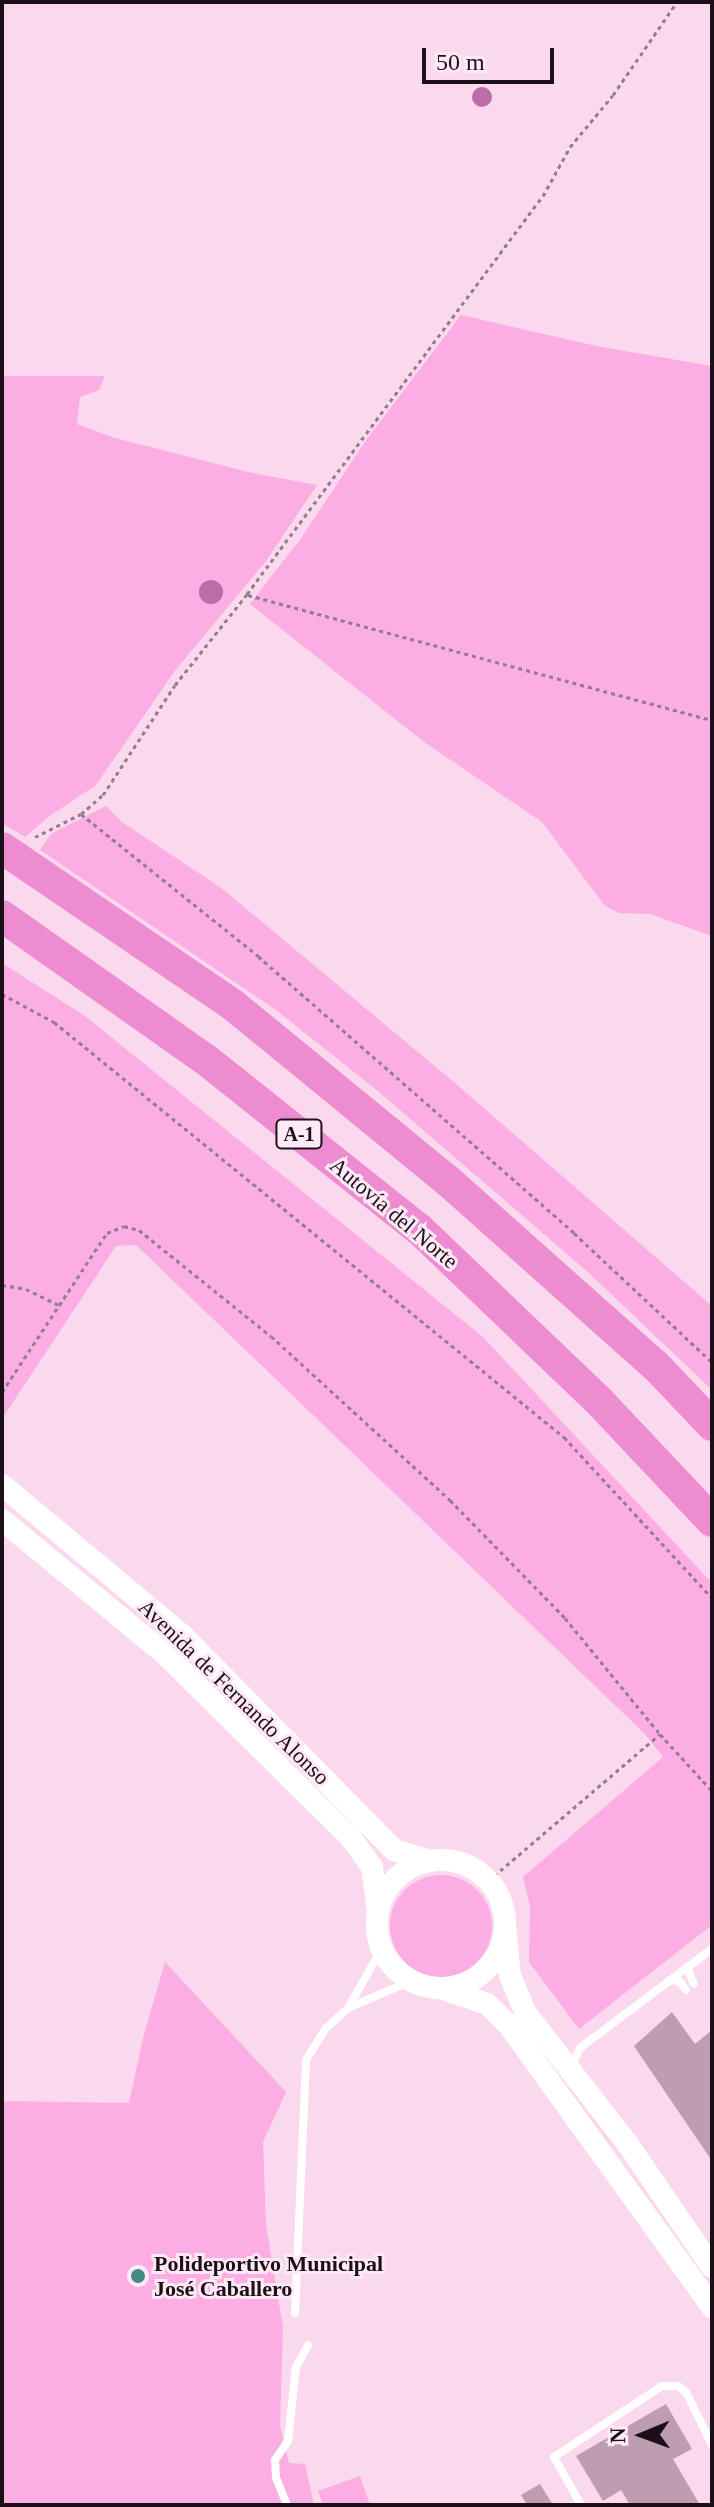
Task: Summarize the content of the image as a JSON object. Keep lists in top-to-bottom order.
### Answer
{
  "streets": {
    "highway": ["A-1", "Autovía del Norte"],
    "street": ["Avenida de Fernando Alonso"]
  },
  "places": ["Polideportivo Municipal José Caballero"],
  "scale_bar": "50 m",
  "north": "left"
}
